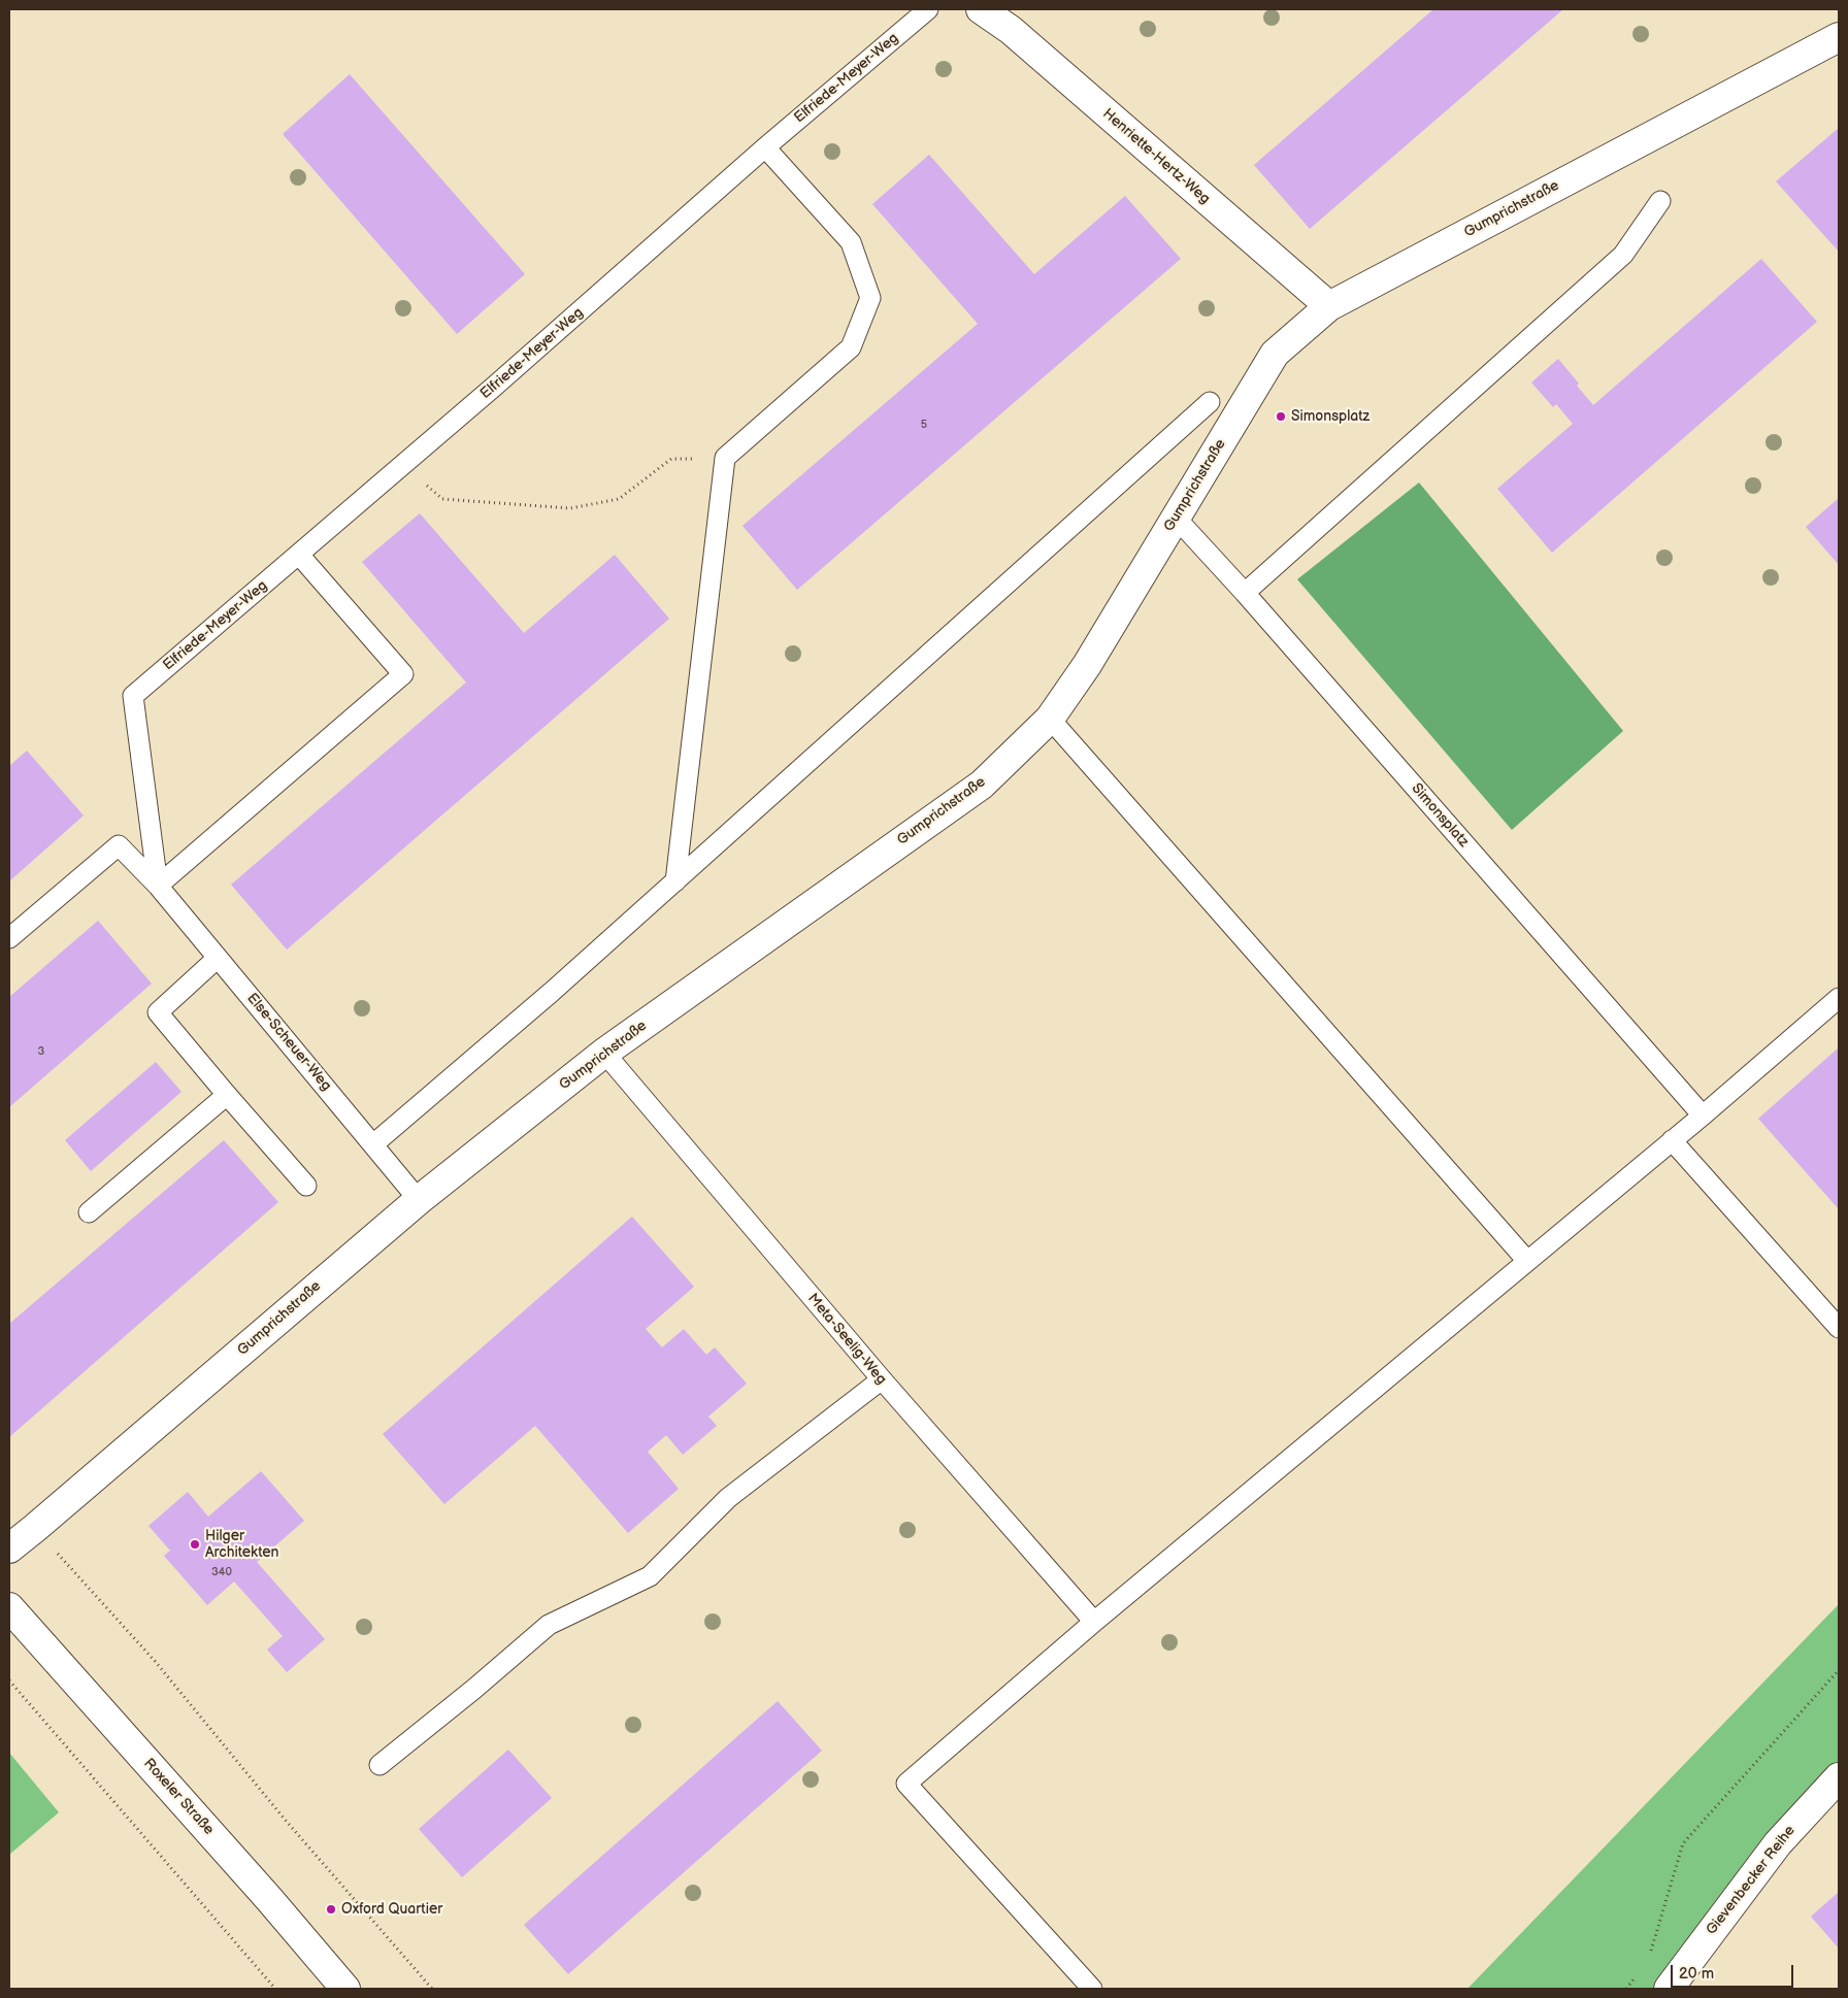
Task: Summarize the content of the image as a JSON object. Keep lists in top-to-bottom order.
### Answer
{
  "streets": {
    "street": [
      "Henriette-Hertz-Weg",
      "Gumprichstraße",
      "Roxeler Straße",
      "Gievenbecker Reihe"
    ],
    "lane": [
      "Elfriede-Meyer-Weg",
      "Simonsplatz",
      "Else-Scheuer-Weg",
      "Meta-Seelig-Weg"
    ]
  },
  "crossings": [
    ["Elfriede-Meyer-Weg", "Else-Scheuer-Weg"],
    ["Henriette-Hertz-Weg", "Gumprichstraße"],
    ["Gumprichstraße", "Simonsplatz"],
    ["Gumprichstraße", "Else-Scheuer-Weg"],
    ["Gumprichstraße", "Meta-Seelig-Weg"]
  ],
  "places": ["Simonsplatz", "Hilger Architekten", "Oxford Quartier"],
  "house_numbers": ["5", "3", "340"],
  "scale_bar": "20 m"
}
